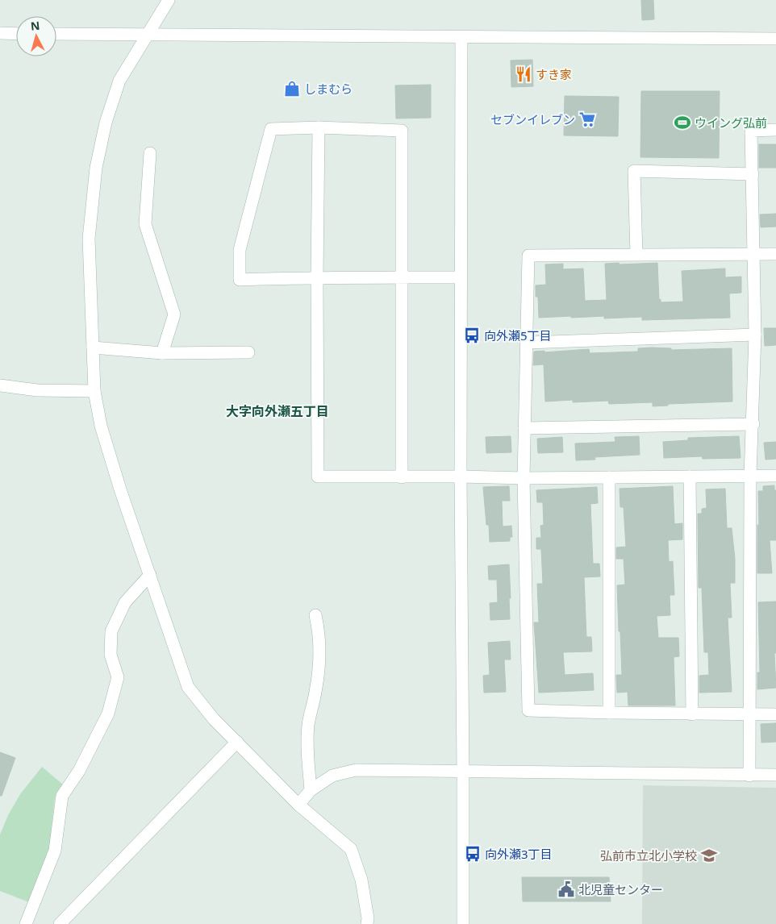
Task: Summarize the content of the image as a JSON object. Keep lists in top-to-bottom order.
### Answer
{
  "districts": ["大字向外瀬五丁目"],
  "places": {
    "restaurant": ["すき家"],
    "shop": ["しまむら"],
    "supermarket": ["セブンイレブン"],
    "sports": ["ウイング弘前"],
    "bus stop": ["向外瀬5丁目", "向外瀬3丁目"],
    "school or university": ["弘前市立北小学校"],
    "public building": ["北児童センター"]
  },
  "north": "top"
}
